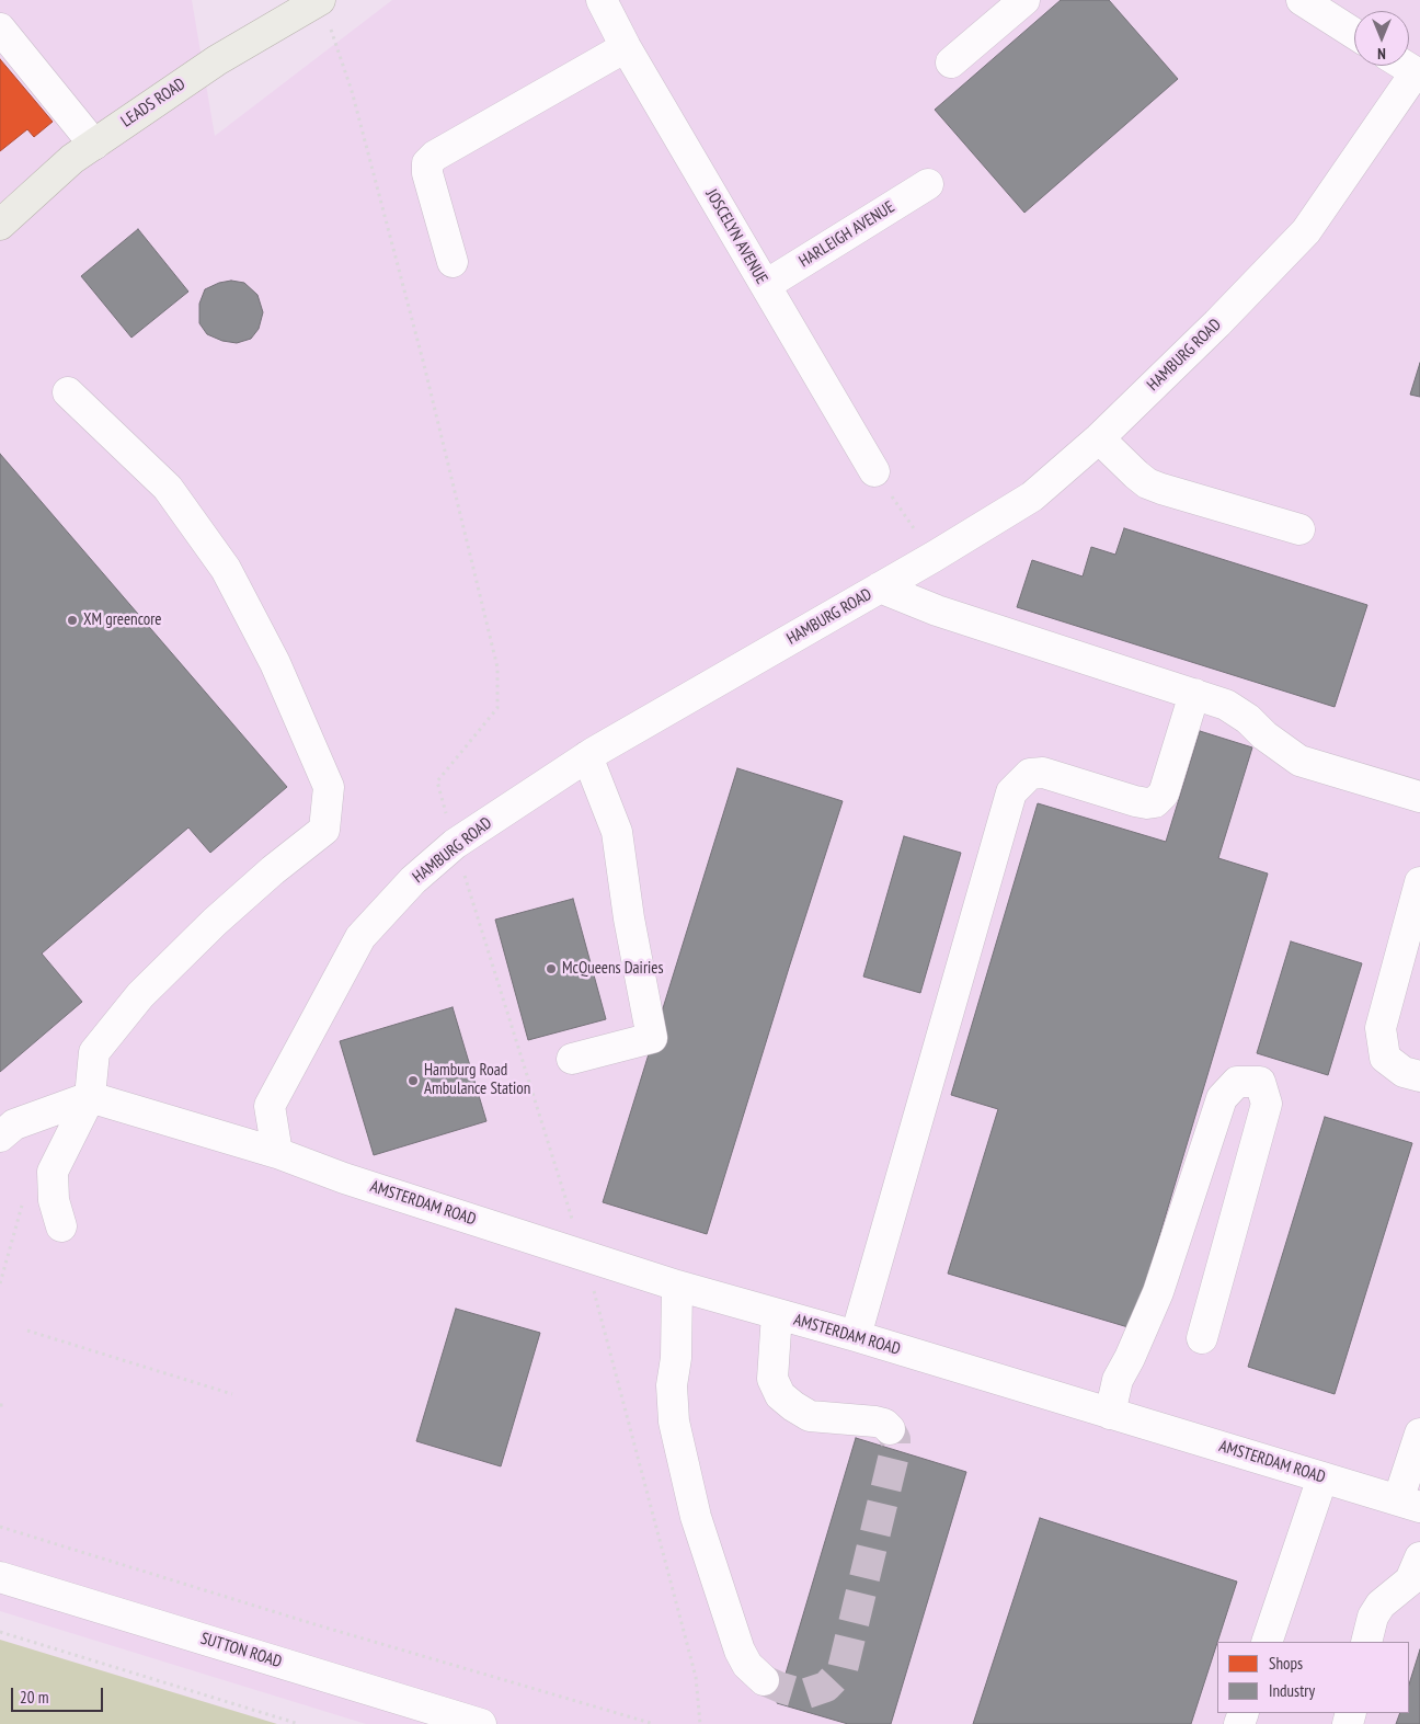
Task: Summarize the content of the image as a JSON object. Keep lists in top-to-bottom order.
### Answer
{
  "streets": {
    "main road": ["LEADS ROAD"],
    "street": [
      "HARLEIGH AVENUE",
      "JOSCELYN AVENUE",
      "HAMBURG ROAD",
      "AMSTERDAM ROAD",
      "SUTTON ROAD"
    ]
  },
  "crossings": [
    ["HARLEIGH AVENUE", "JOSCELYN AVENUE"],
    ["HAMBURG ROAD", "AMSTERDAM ROAD"]
  ],
  "places": ["XM greencore", "McQueens Dairies", "Hamburg Road Ambulance Station"],
  "legend": ["Shops", "Industry"],
  "scale_bar": "20 m",
  "north": "bottom"
}
